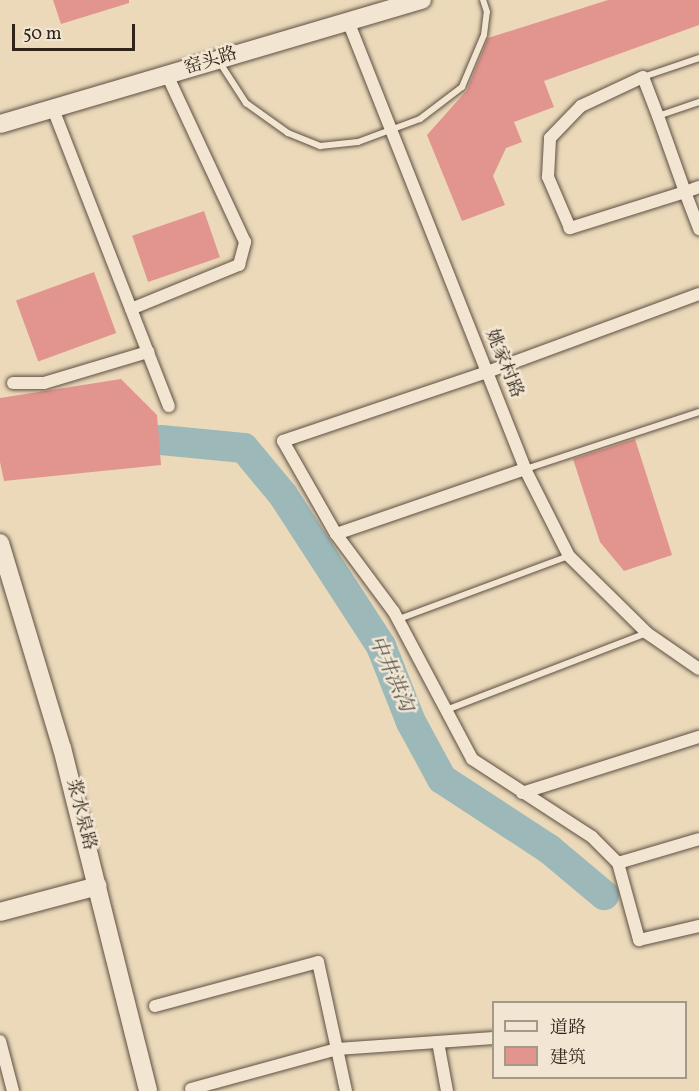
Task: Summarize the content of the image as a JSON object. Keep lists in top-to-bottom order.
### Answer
{
  "streets": {
    "main road": ["窑头路", "浆水泉路"],
    "street": ["姚家村路"]
  },
  "crossings": [
    ["窑头路", "姚家村路"]
  ],
  "water": ["中井洪沟"],
  "legend": ["道路", "建筑"],
  "scale_bar": "50 m"
}
